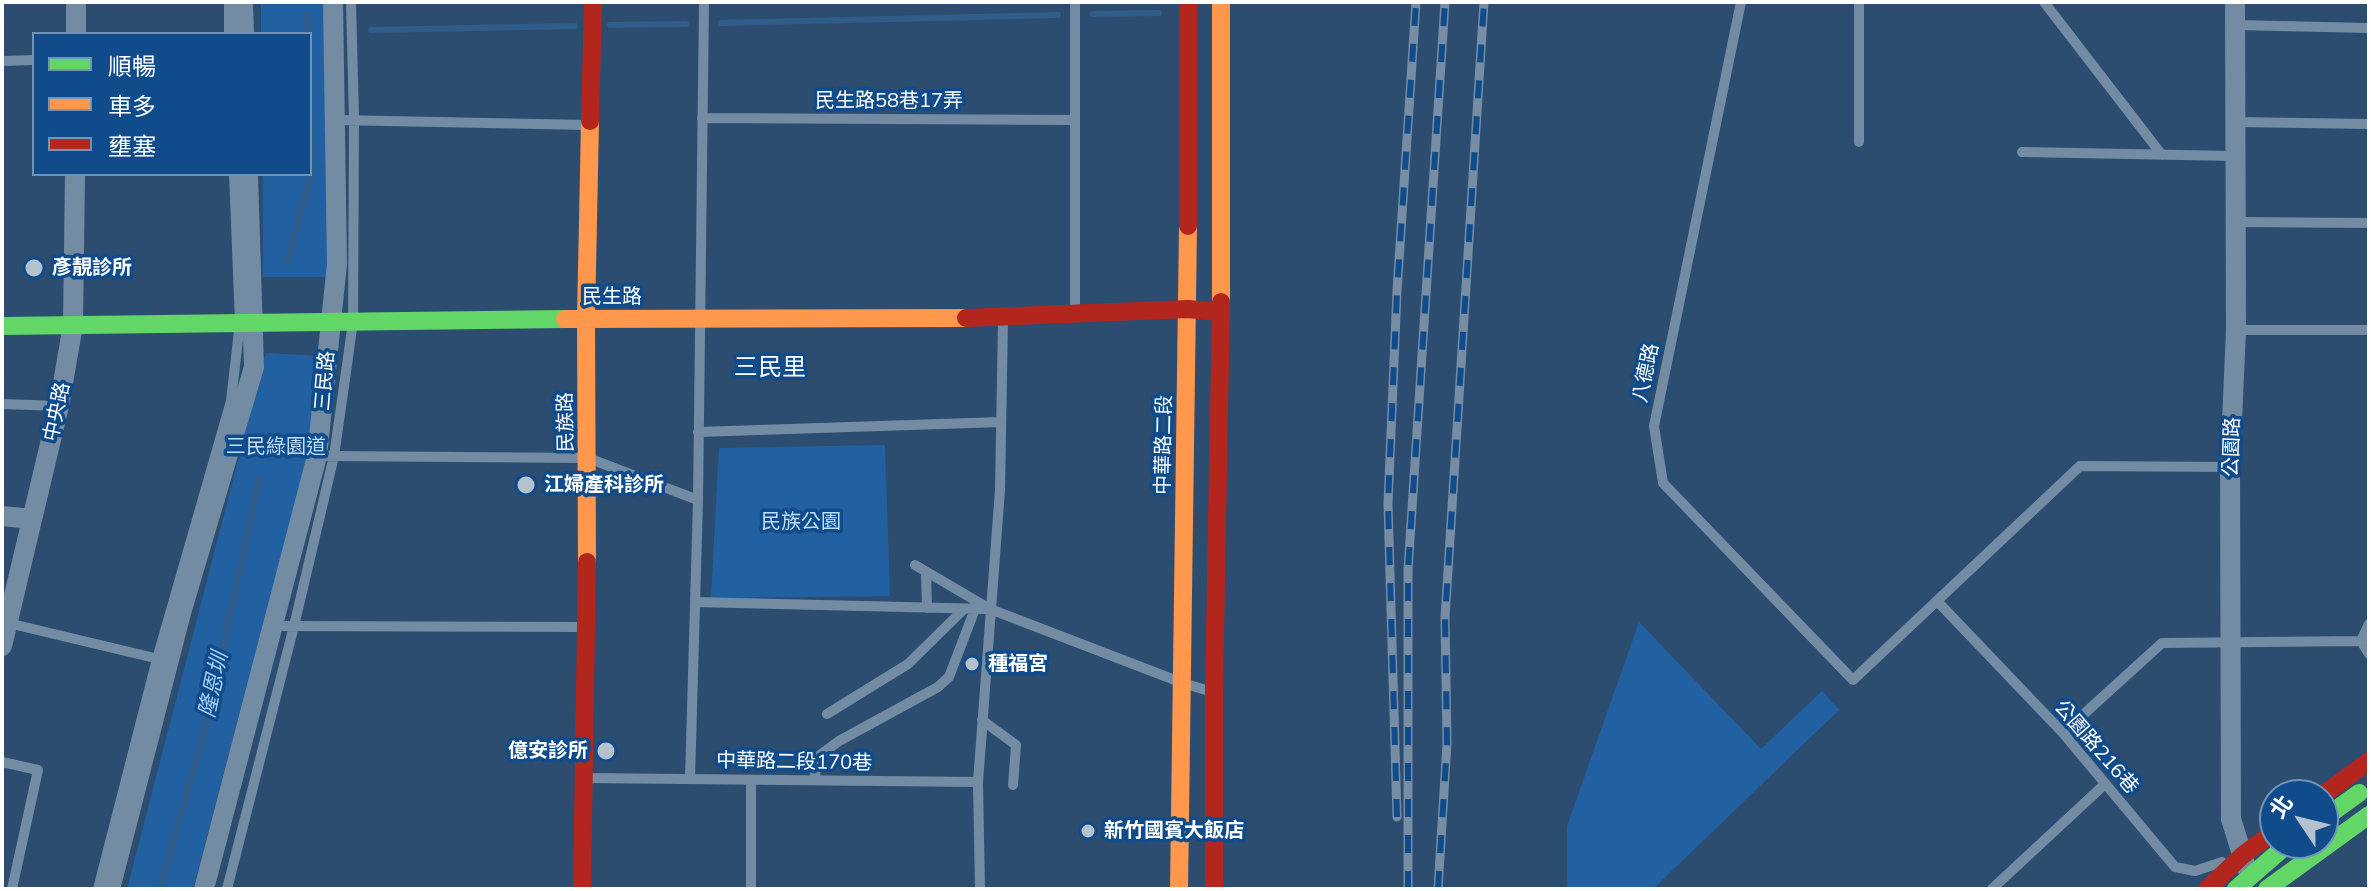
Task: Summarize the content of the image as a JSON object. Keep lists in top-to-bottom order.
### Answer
{
  "streets": {
    "street": [
      "民生路",
      "三民路",
      "中央路",
      "民族路",
      "中華路二段",
      "公園路"
    ],
    "lane": [
      "民生路58巷17弄",
      "八德路",
      "公園路216巷",
      "中華路二段170巷"
    ]
  },
  "crossings": [
    ["民生路58巷17弄", "中華路二段170巷"],
    ["民生路", "三民路"],
    ["民生路", "中央路"],
    ["民生路", "民族路"],
    ["民生路", "中華路二段"],
    ["民生路", "中華路二段170巷"],
    ["八德路", "公園路216巷"],
    ["公園路", "公園路216巷"]
  ],
  "districts": ["三民里"],
  "water": ["隆恩圳"],
  "parks": ["三民綠園道", "民族公園"],
  "places": [
    "彥靚診所",
    "江婦產科診所",
    "種福宮",
    "億安診所",
    "新竹國賓大飯店"
  ],
  "legend": ["順暢", "車多", "壅塞"],
  "north": "top left"
}
